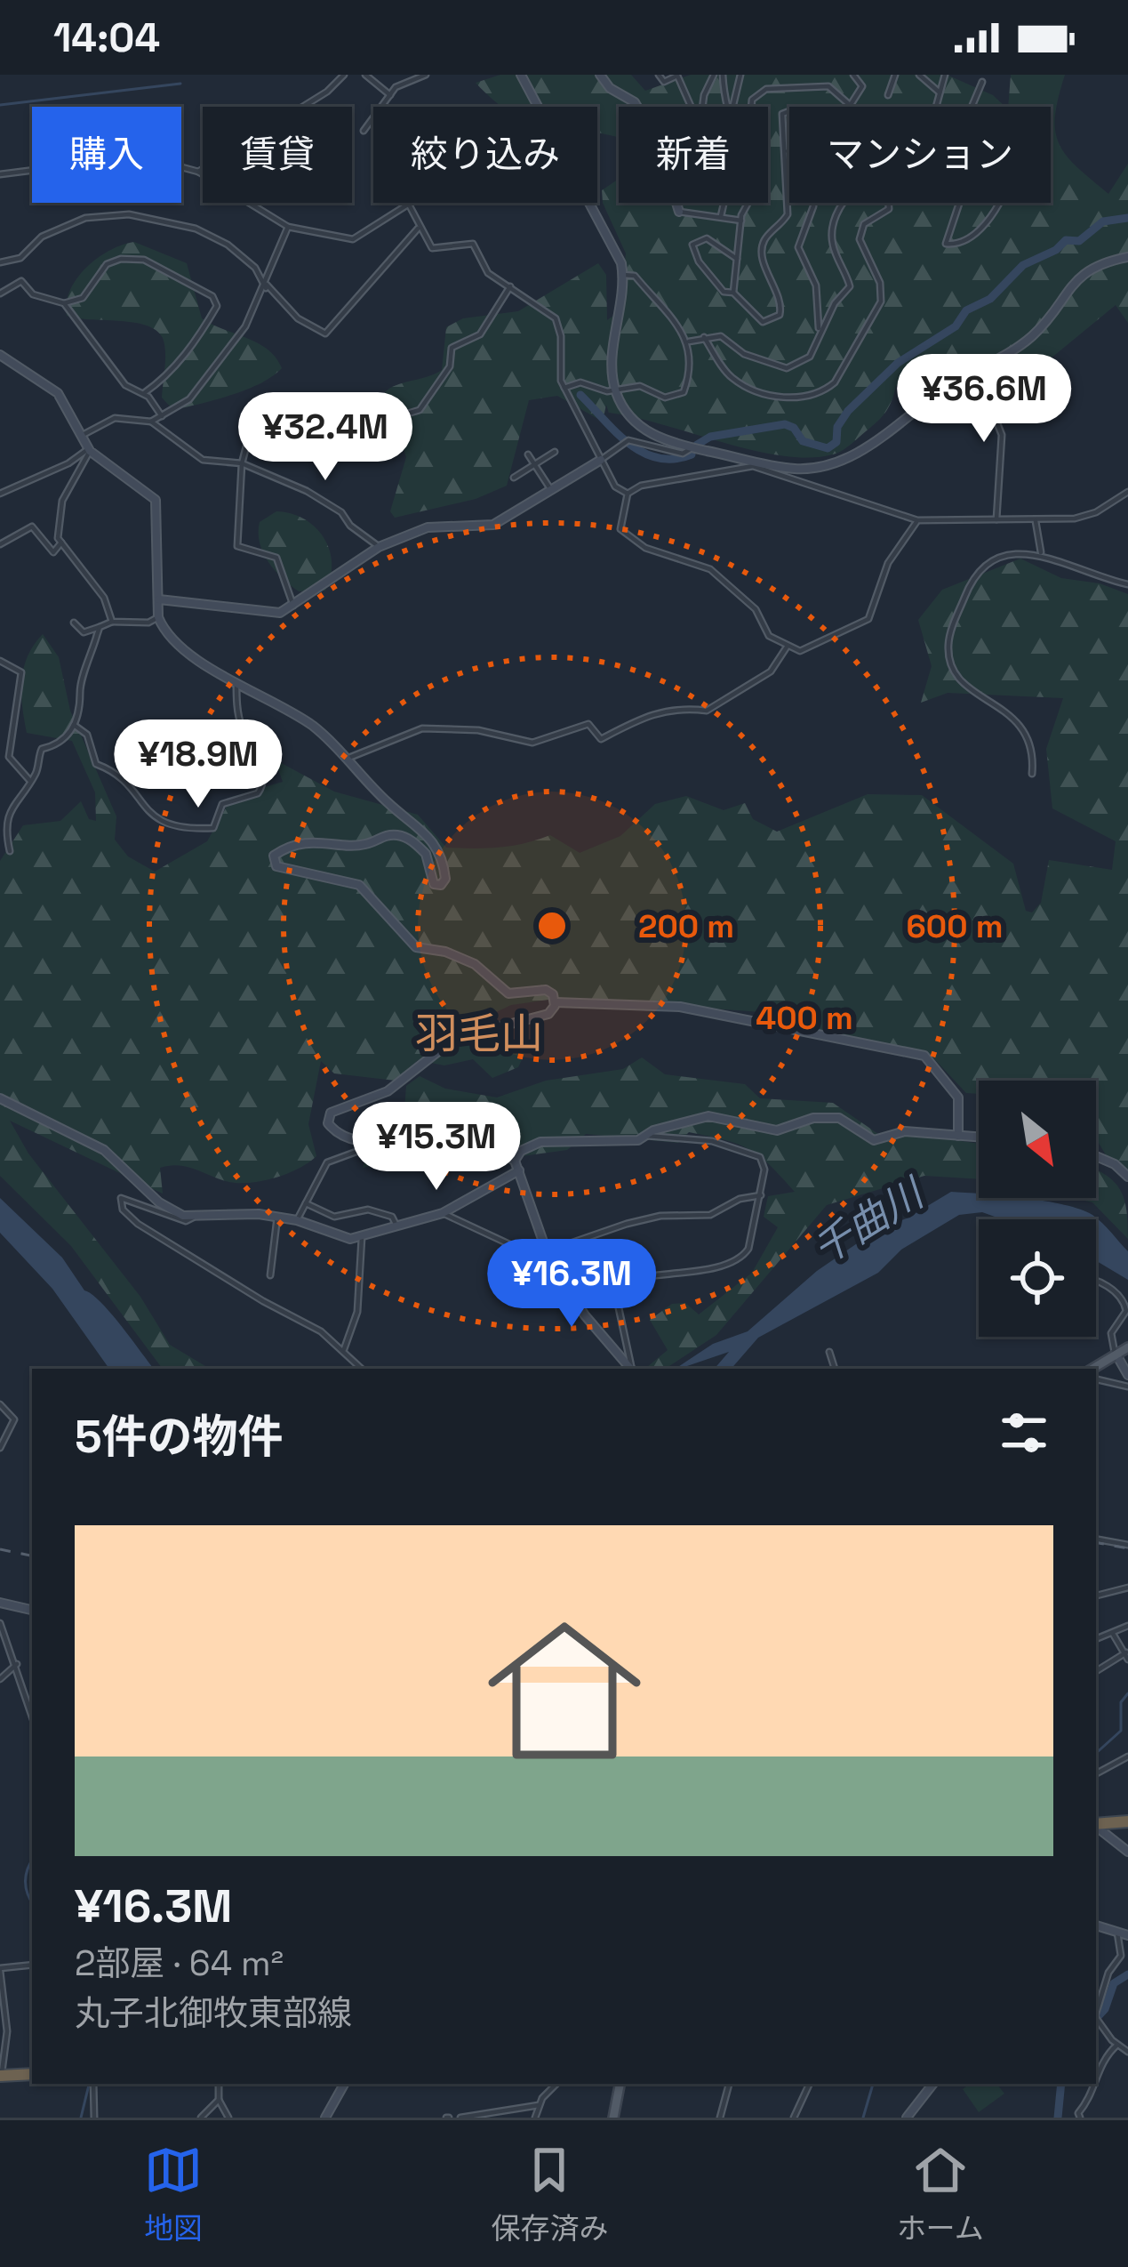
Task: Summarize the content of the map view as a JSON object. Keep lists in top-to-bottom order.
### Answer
{
  "districts": ["羽毛山"],
  "water": ["千曲川"],
  "north": "bottom right",
  "page": {
    "status": "14:04",
    "chip": [
      "購入",
      "賃貸",
      "絞り込み",
      "新着",
      "マンション"
    ],
    "price": [
      "¥36.6M",
      "¥32.4M",
      "¥18.9M",
      "¥15.3M",
      "¥16.3M"
    ],
    "heading": "5件の物件",
    "list": [
      {
        "name": "¥16.3M",
        "note": "2部屋 · 64 m² · 丸子北御牧東部線"
      }
    ],
    "tabs": ["地図", "保存済み", "ホーム"]
  },
  "rings": ["200 m", "600 m", "400 m"]
}
